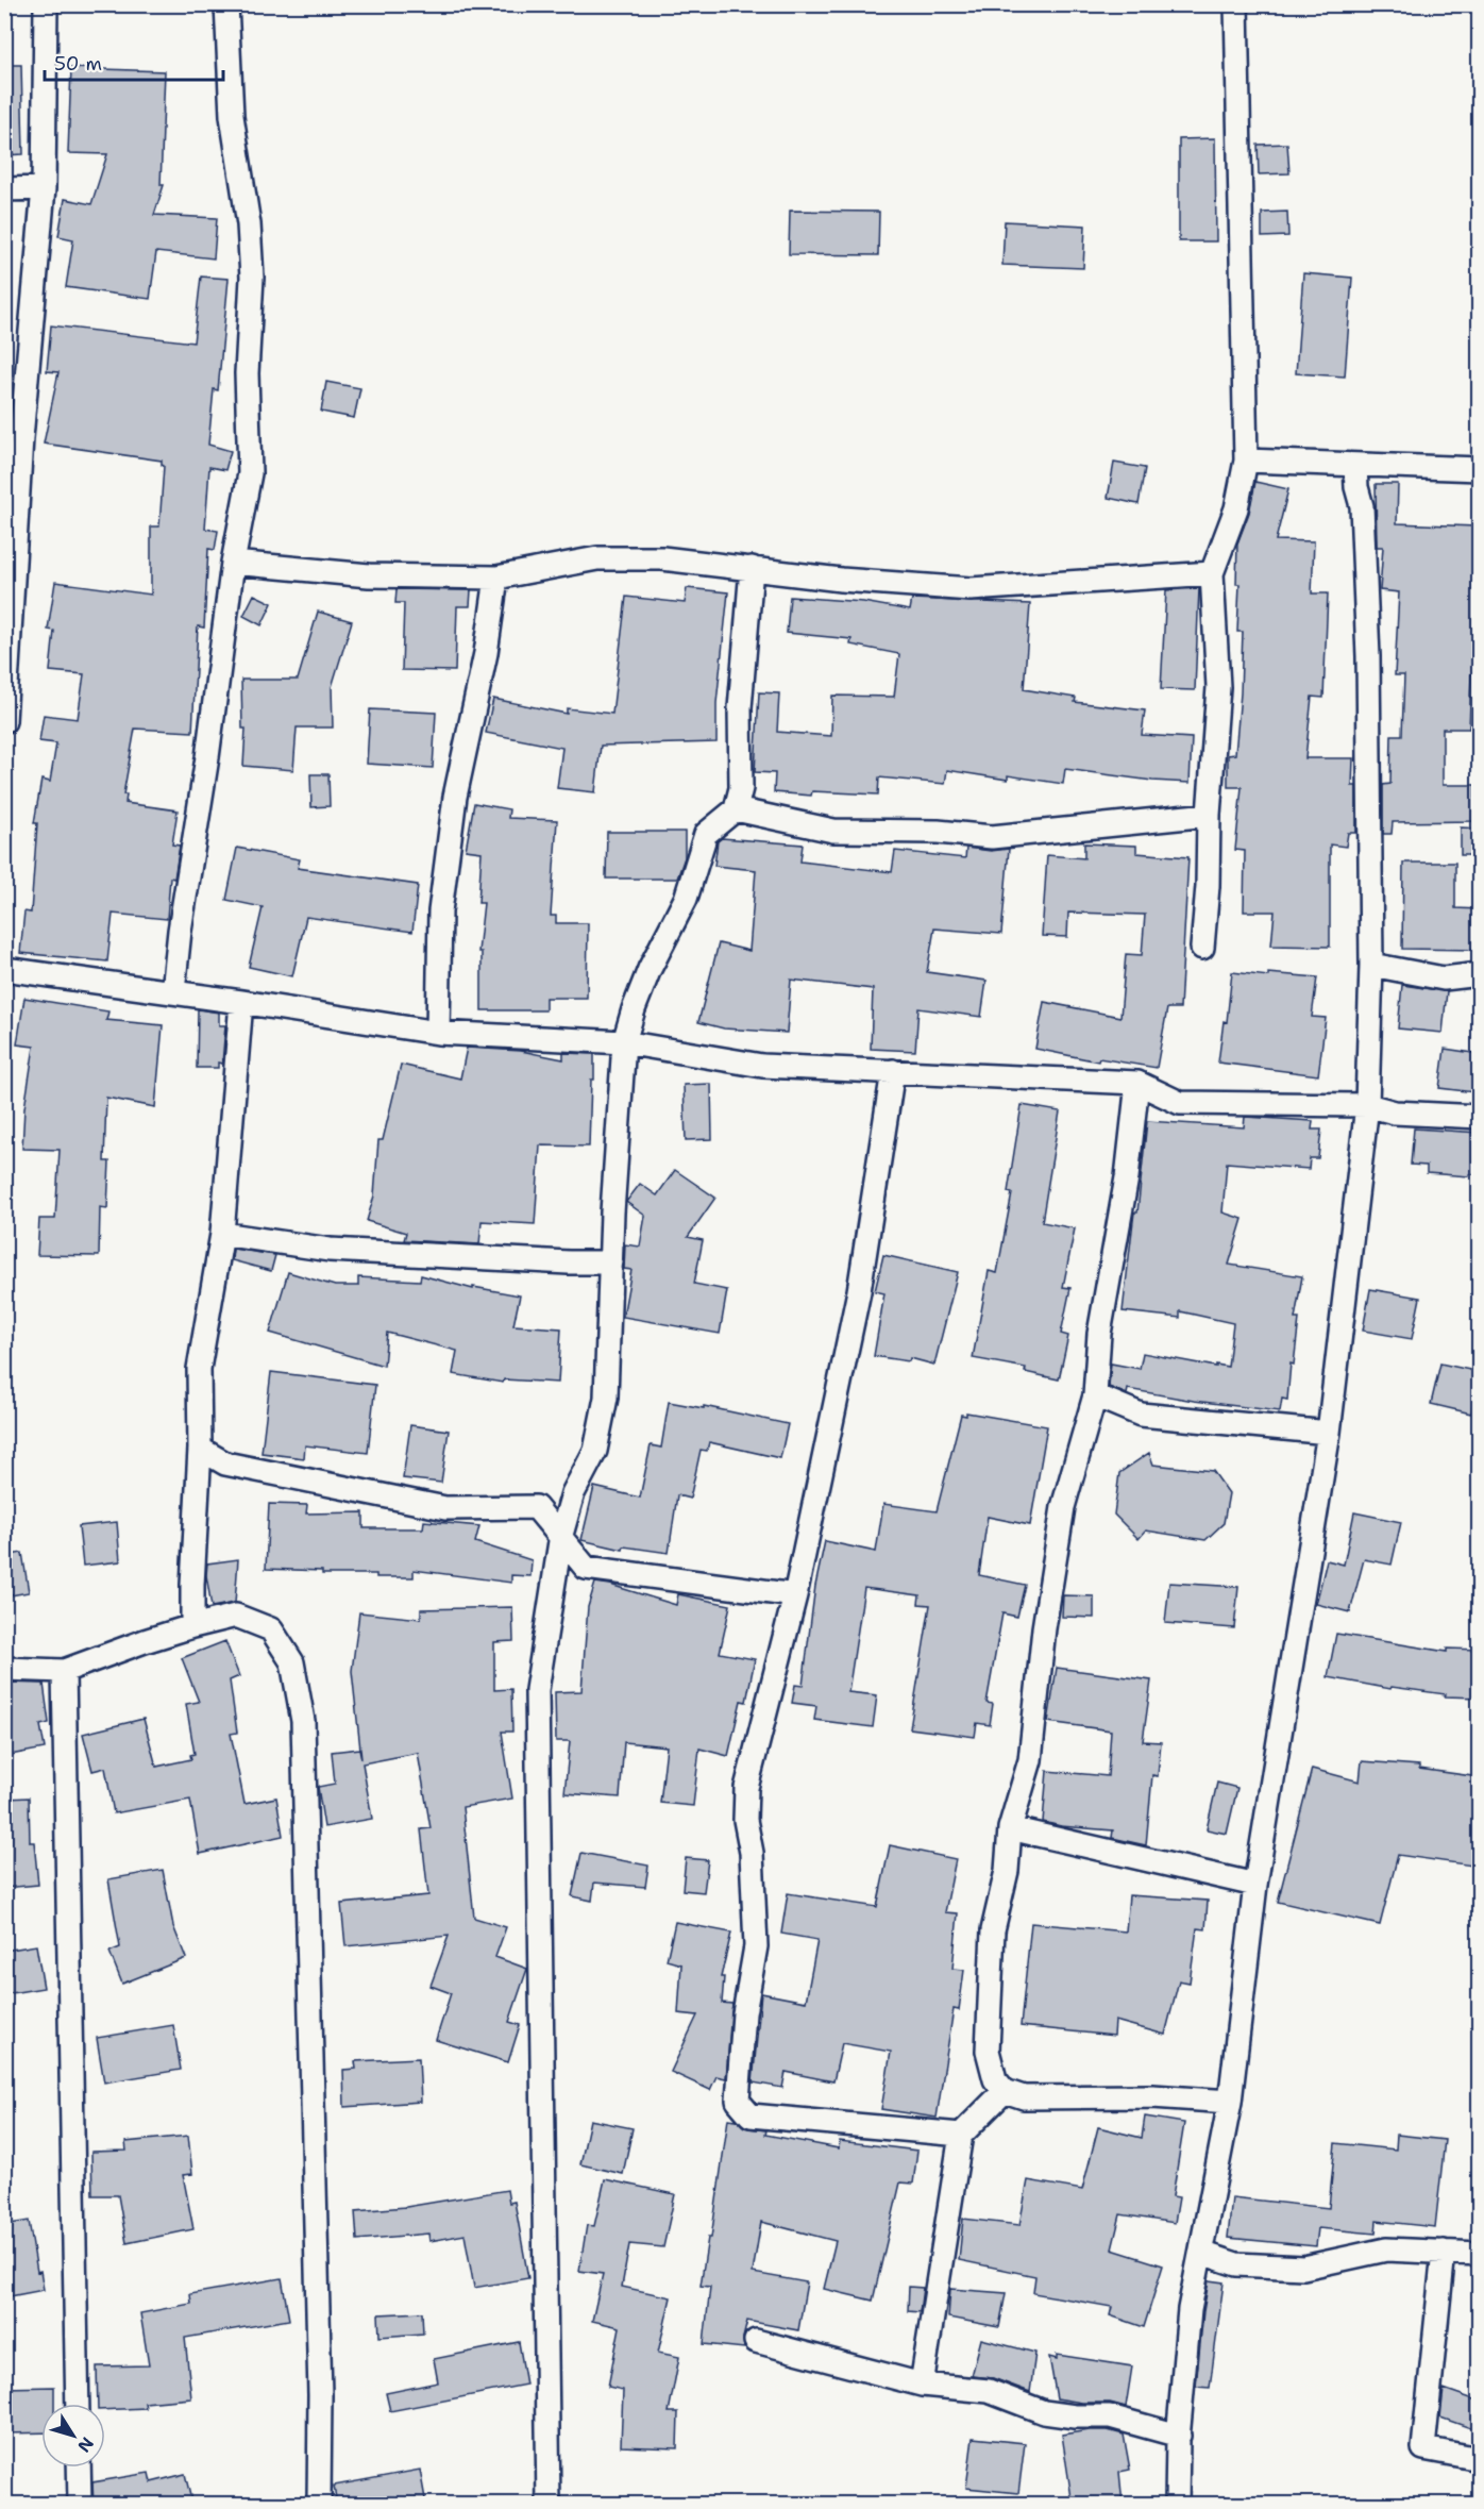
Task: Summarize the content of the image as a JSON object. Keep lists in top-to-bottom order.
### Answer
{
  "scale_bar": "50 m",
  "north": "bottom right"
}
